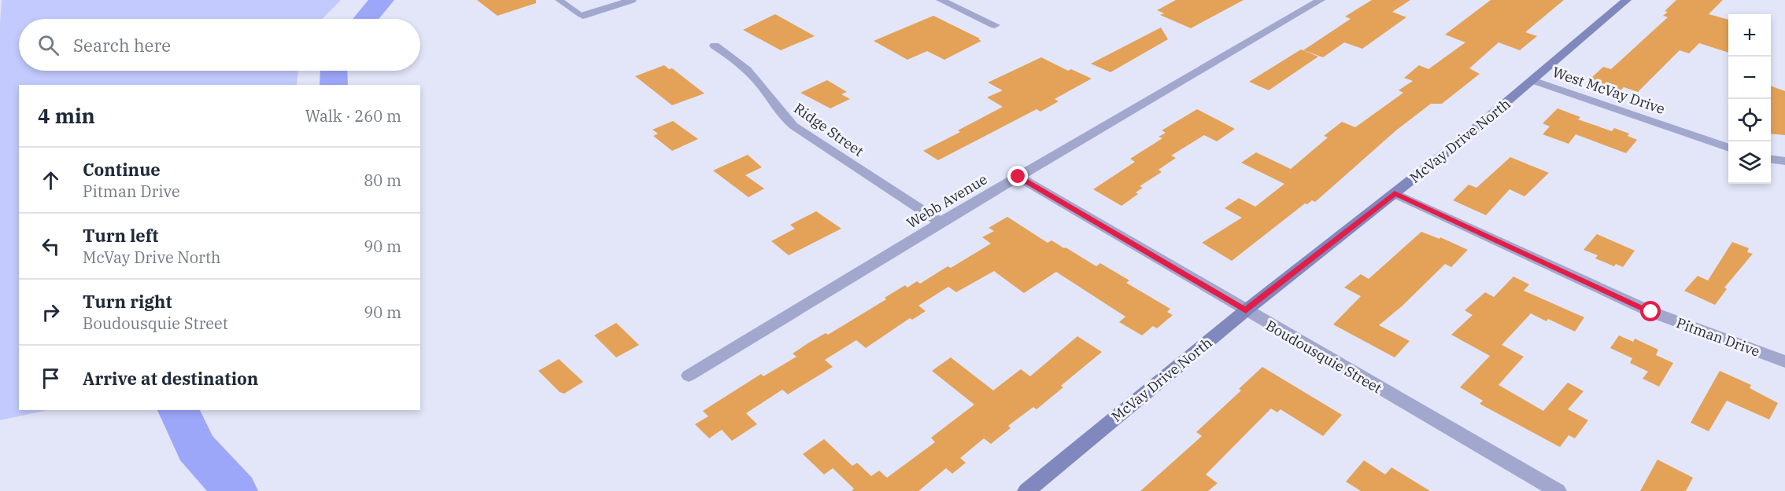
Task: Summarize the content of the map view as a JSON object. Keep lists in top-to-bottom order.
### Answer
{
  "streets": {
    "street": [
      "West McVay Drive",
      "Ridge Street",
      "McVay Drive North",
      "Webb Avenue",
      "Pitman Drive",
      "Boudousquie Street"
    ]
  },
  "crossings": [
    ["West McVay Drive", "McVay Drive North"],
    ["Ridge Street", "Webb Avenue"],
    ["McVay Drive North", "Pitman Drive"],
    ["McVay Drive North", "Boudousquie Street"],
    ["Webb Avenue", "Boudousquie Street"]
  ],
  "page": {
    "map_buttons": ["+", "−"],
    "search": "Search here",
    "heading": ["4 min", "Walk · 260 m"],
    "list": [
      ["Continue", "Pitman Drive", "80 m"],
      ["Turn left", "McVay Drive North", "90 m"],
      ["Turn right", "Boudousquie Street", "90 m"],
      "Arrive at destination"
    ]
  }
}
